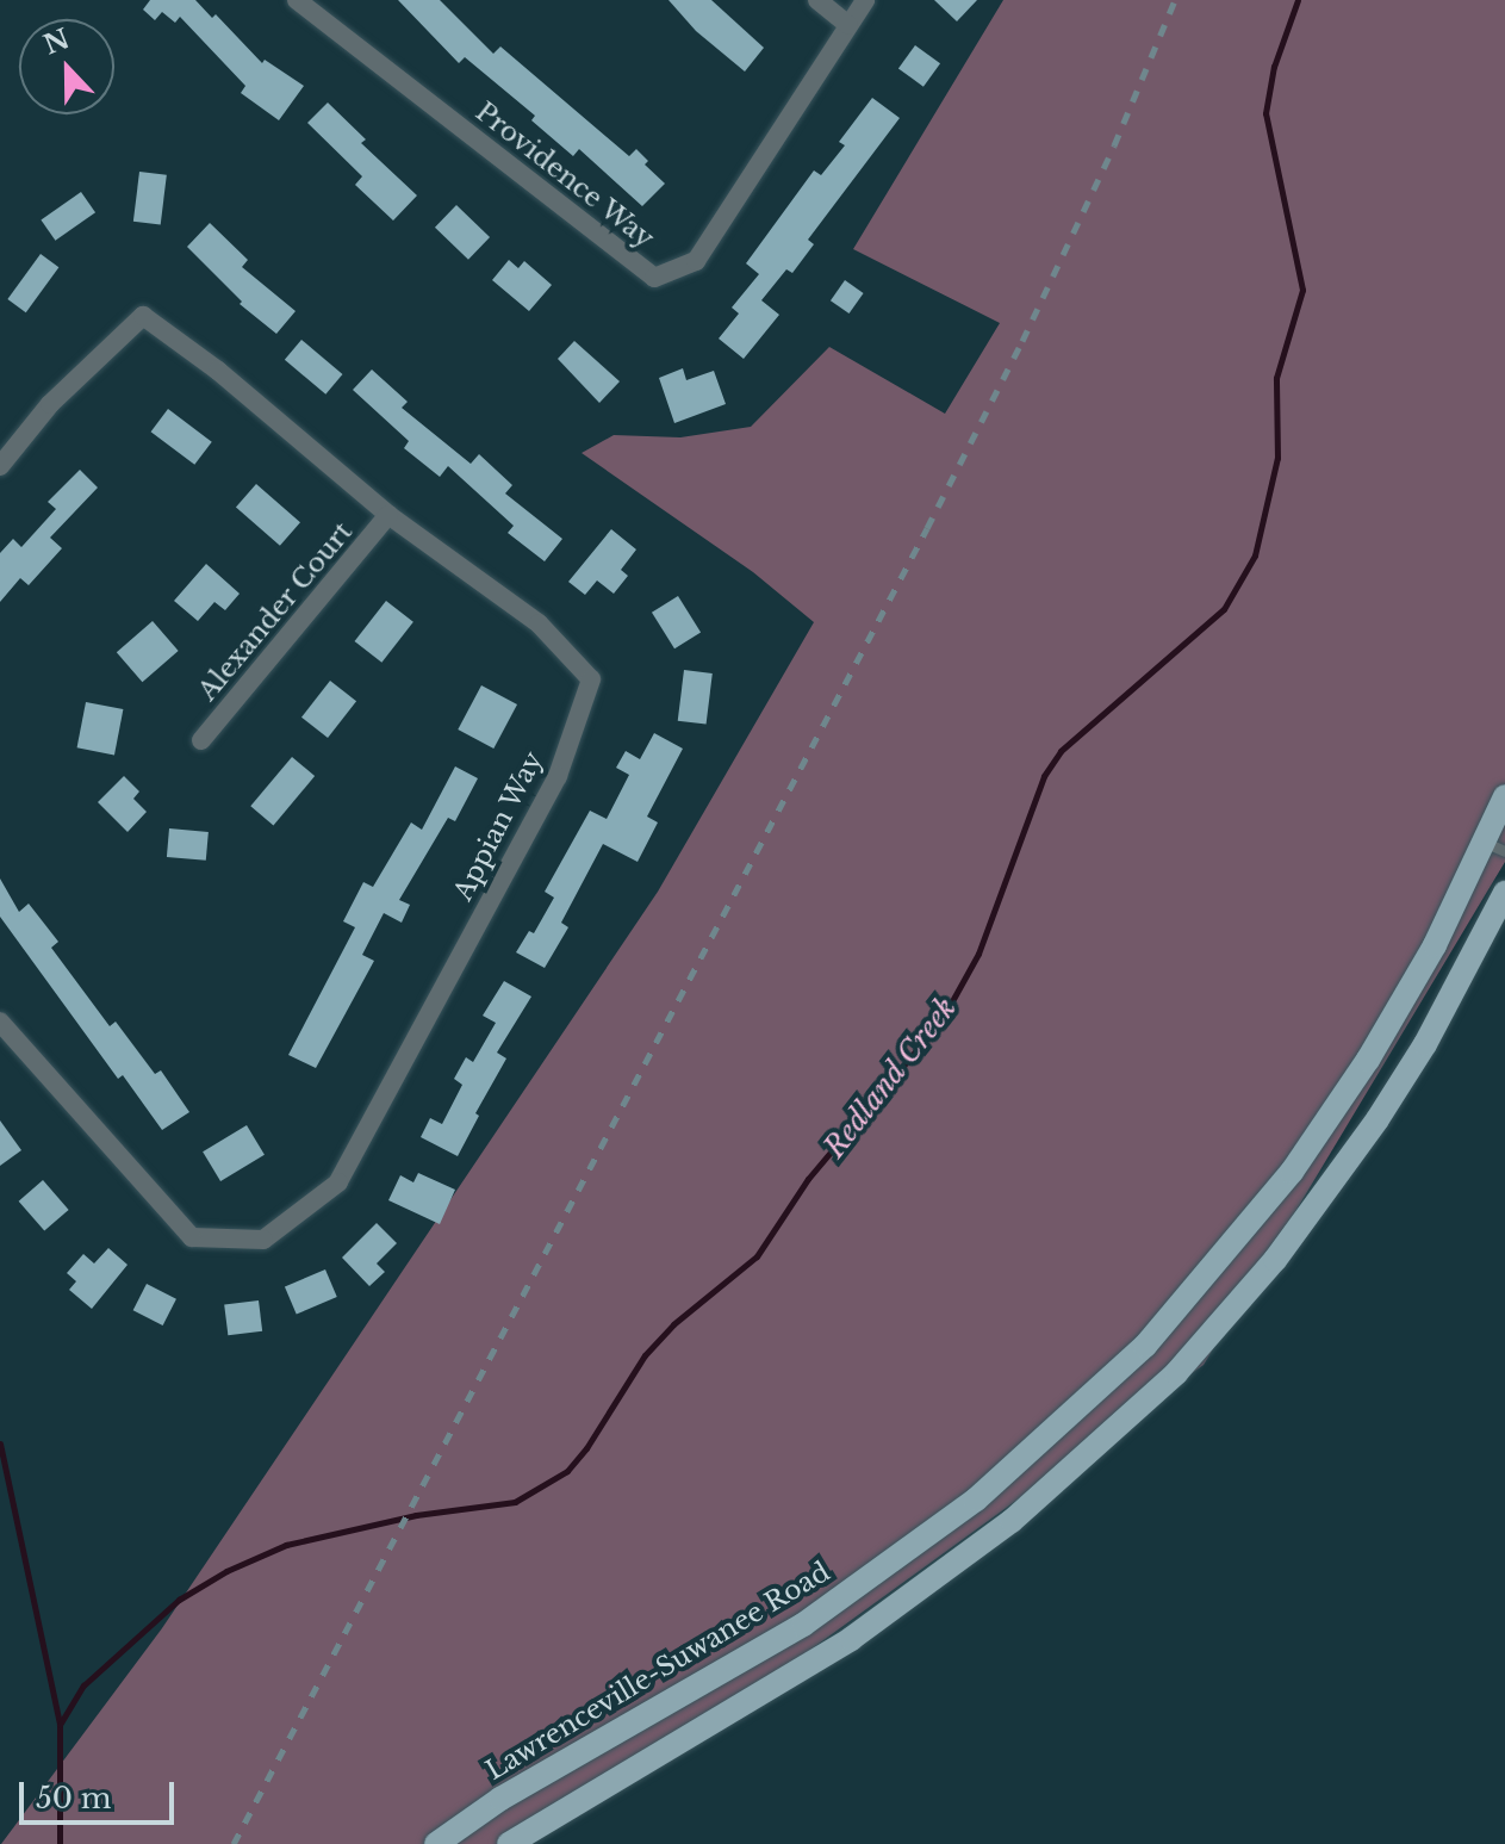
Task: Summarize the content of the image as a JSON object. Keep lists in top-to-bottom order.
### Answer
{
  "streets": {
    "main road": ["Lawrenceville-Suwanee Road"],
    "street": ["Providence Way", "Alexander Court", "Appian Way"]
  },
  "crossings": [
    ["Alexander Court", "Appian Way"]
  ],
  "water": ["Redland Creek"],
  "scale_bar": "50 m",
  "north": "top"
}
